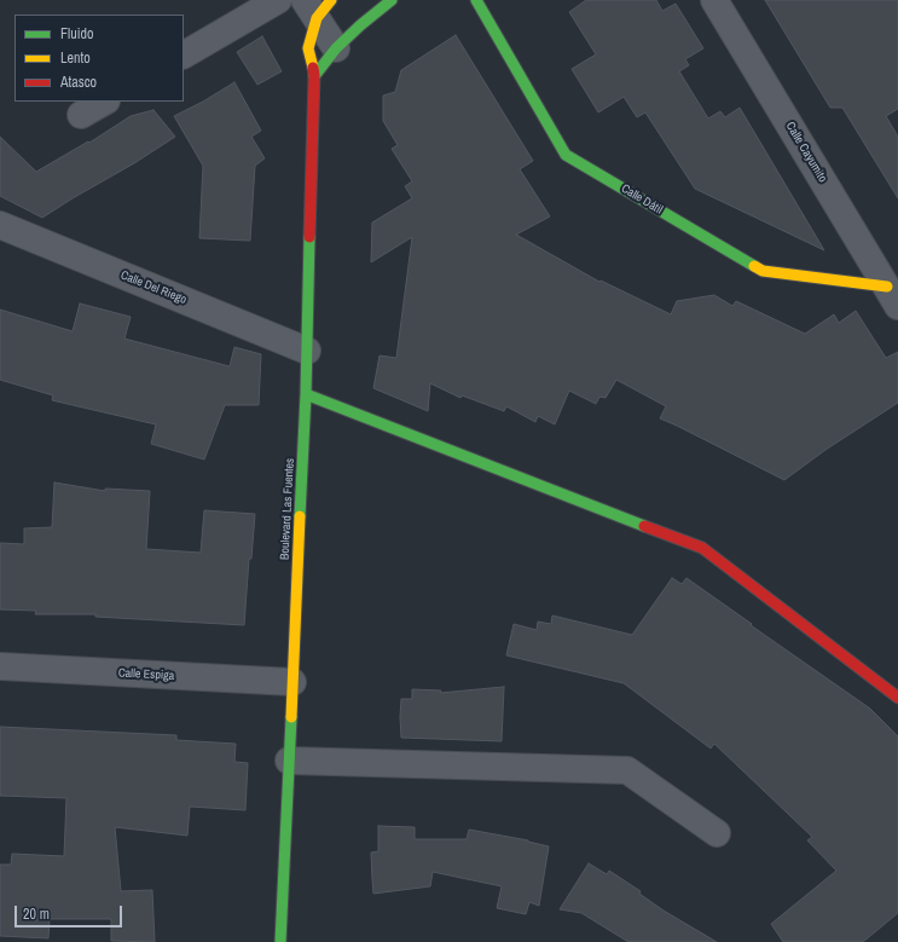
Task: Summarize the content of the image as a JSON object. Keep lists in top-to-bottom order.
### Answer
{
  "streets": {
    "street": [
      "Calle Cayumito",
      "Calle Dátil",
      "Calle Del Riego",
      "Boulevard Las Fuentes",
      "Calle Espiga"
    ]
  },
  "crossings": [
    ["Calle Cayumito", "Calle Dátil"],
    ["Calle Del Riego", "Boulevard Las Fuentes"],
    ["Boulevard Las Fuentes", "Calle Espiga"]
  ],
  "legend": ["Fluido", "Lento", "Atasco"],
  "scale_bar": "20 m"
}
